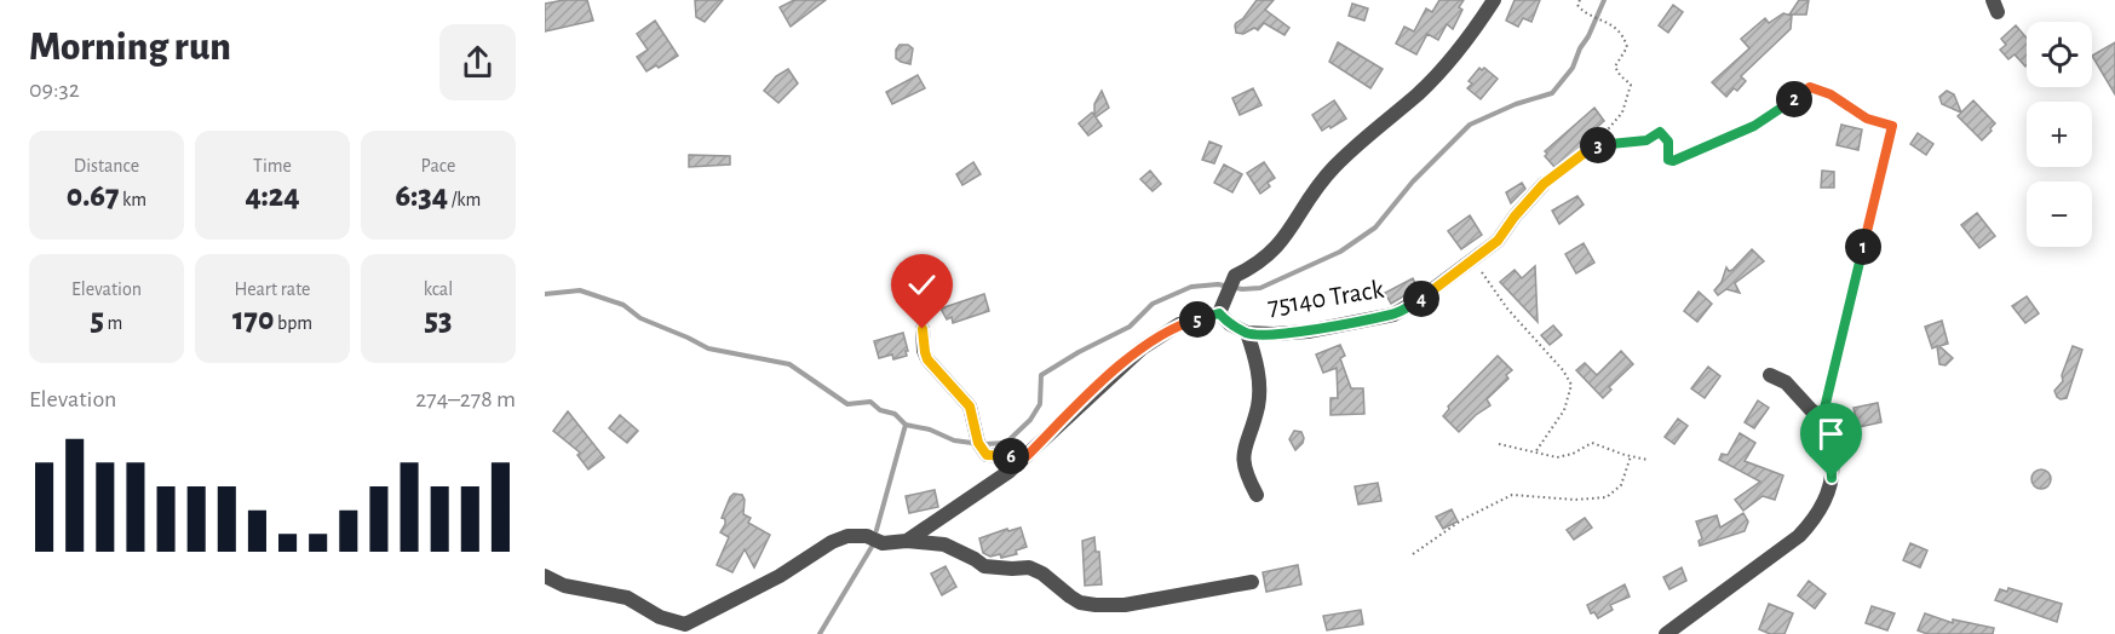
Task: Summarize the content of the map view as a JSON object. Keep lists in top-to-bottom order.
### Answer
{
  "streets": {
    "street": ["75140 Track"]
  },
  "page": {
    "heading": ["Morning run", "09:32"],
    "map_buttons": ["+", "−"],
    "pins": [
      "2",
      "3",
      "1",
      "4",
      "5",
      "6"
    ],
    "stats": [
      ["Distance", "0.67 km"],
      ["Time", "4:24"],
      ["Pace", "6:34 /km"],
      ["Elevation", "5 m"],
      ["Heart rate", "170 bpm"],
      ["kcal", "53"]
    ],
    "chart": ["Elevation", "274–278 m"]
  }
}
